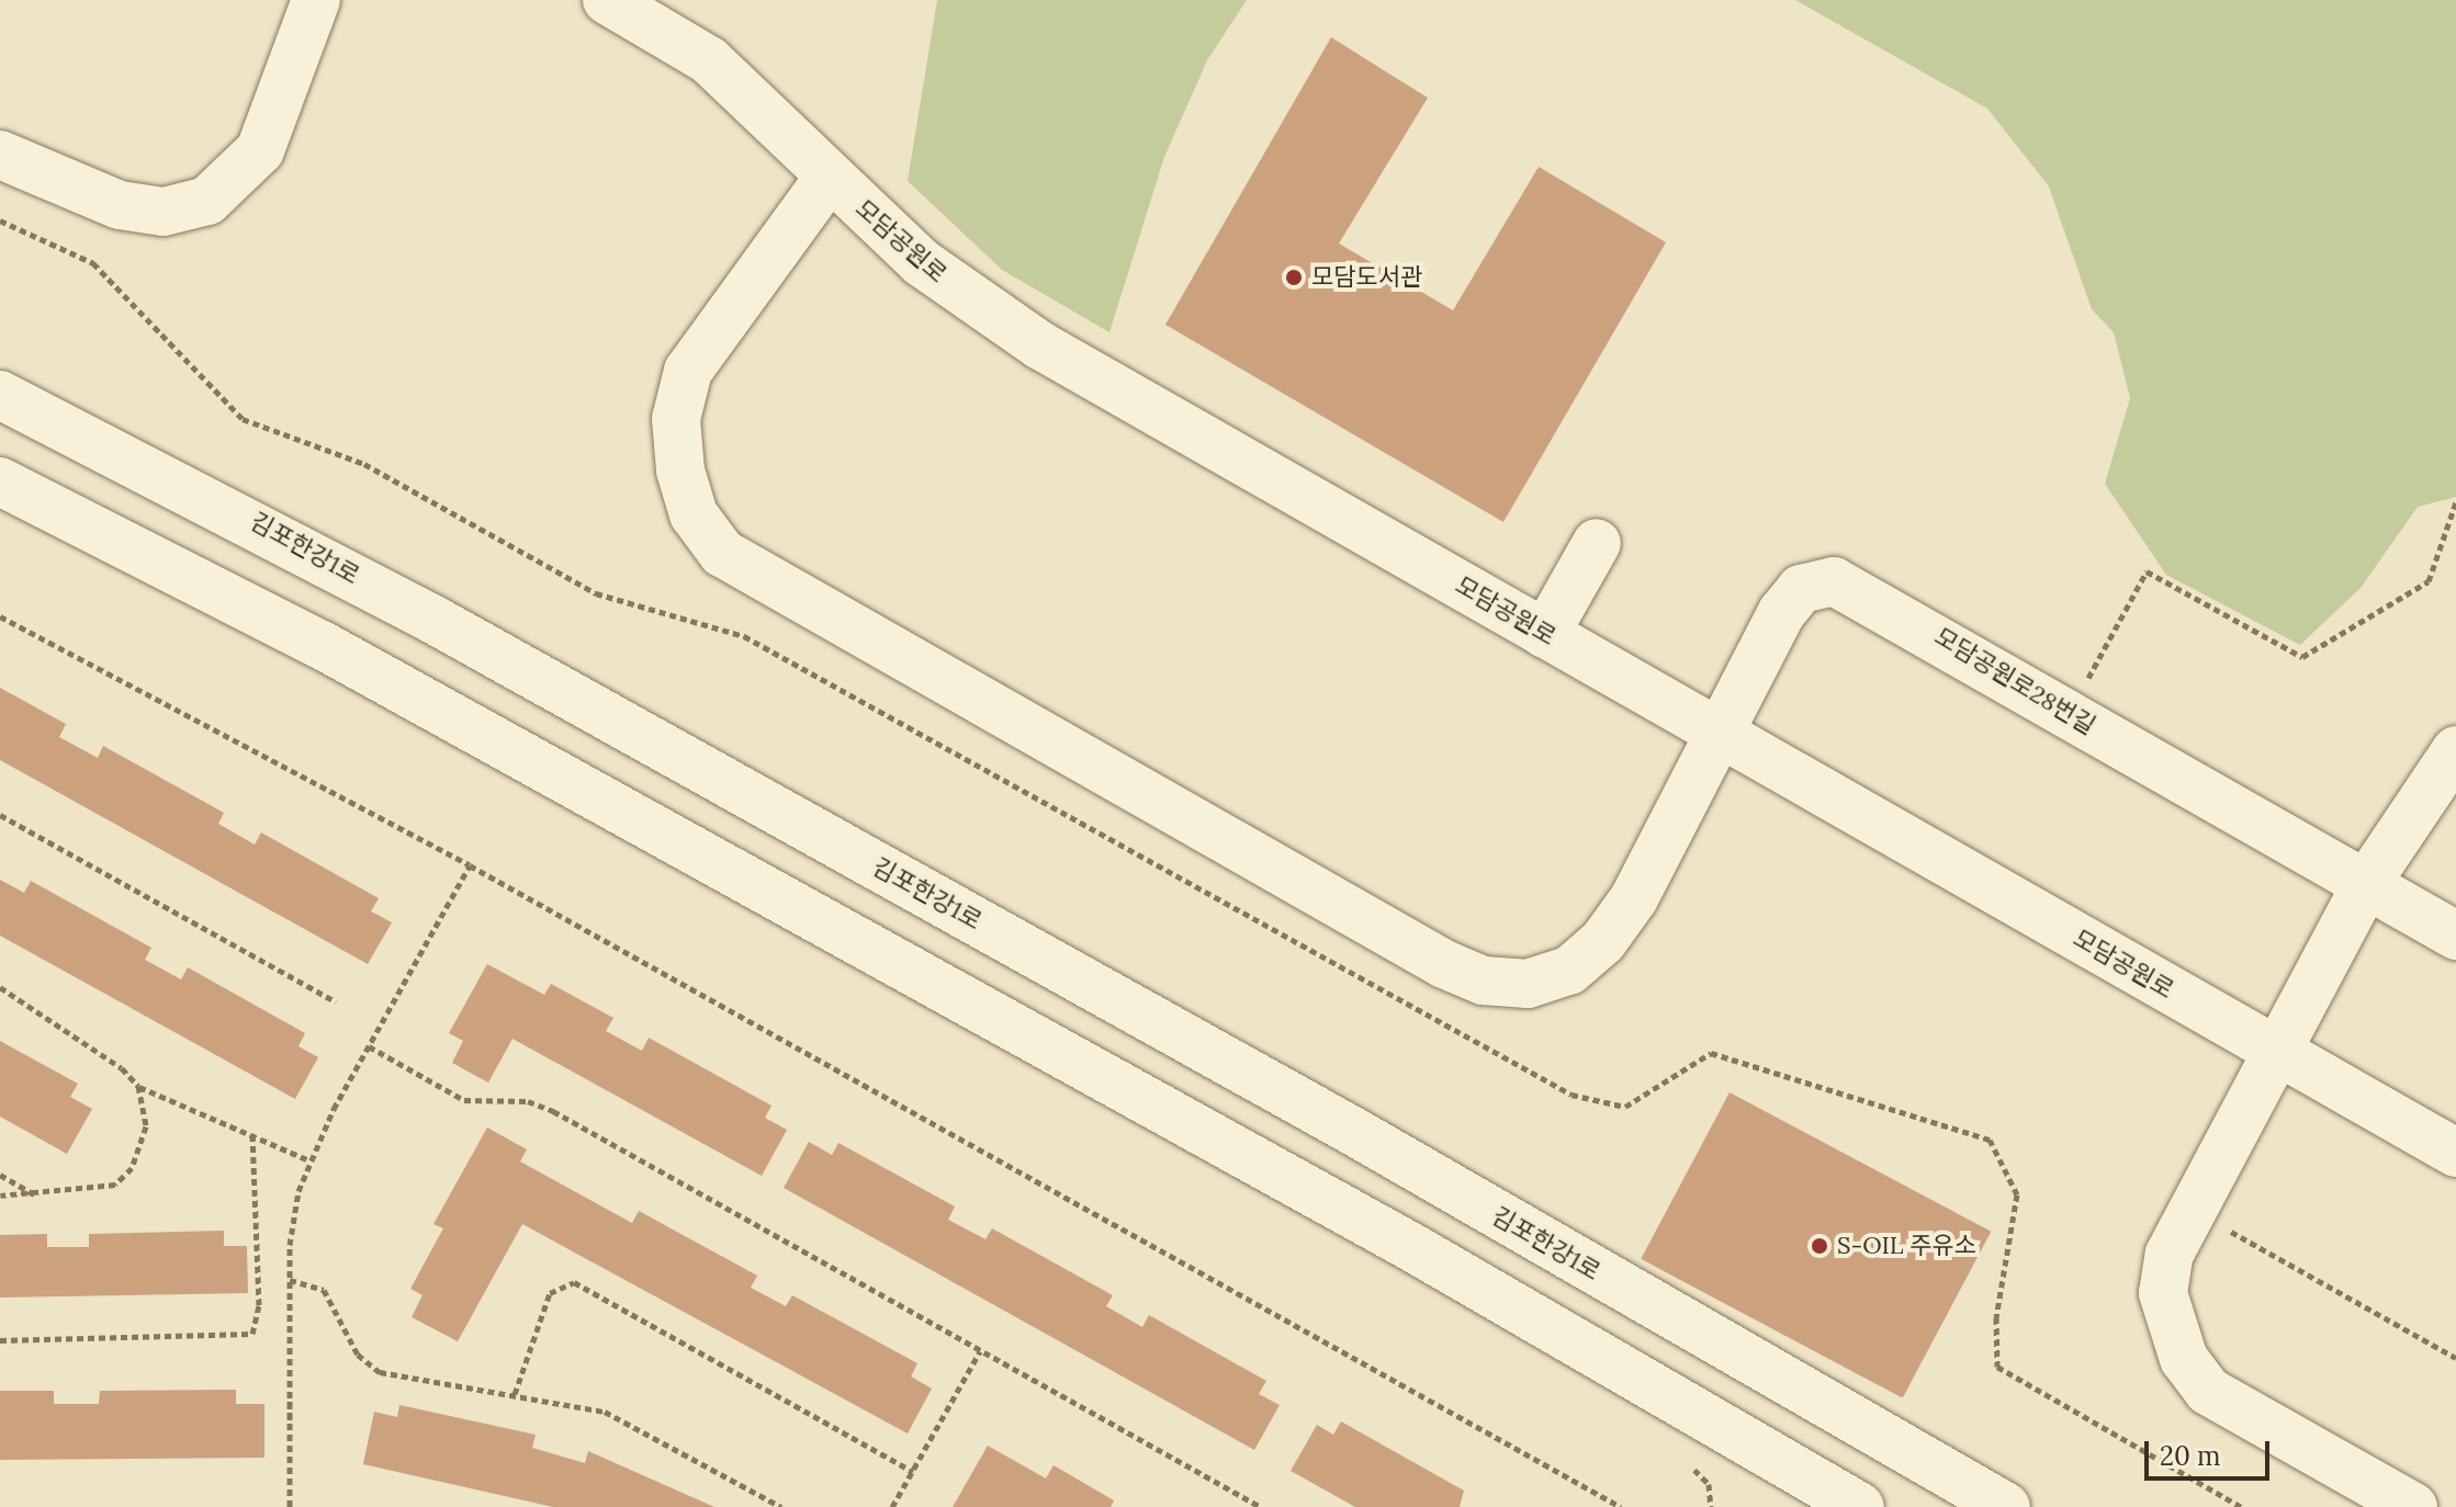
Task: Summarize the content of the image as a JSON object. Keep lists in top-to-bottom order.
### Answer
{
  "streets": {
    "street": ["모담공원로", "김포한강1로", "모담공원로28번길"]
  },
  "crossings": [
    ["모담공원로", "모담공원로28번길"]
  ],
  "places": ["모담도서관", "S-OIL 주유소"],
  "scale_bar": "20 m"
}
